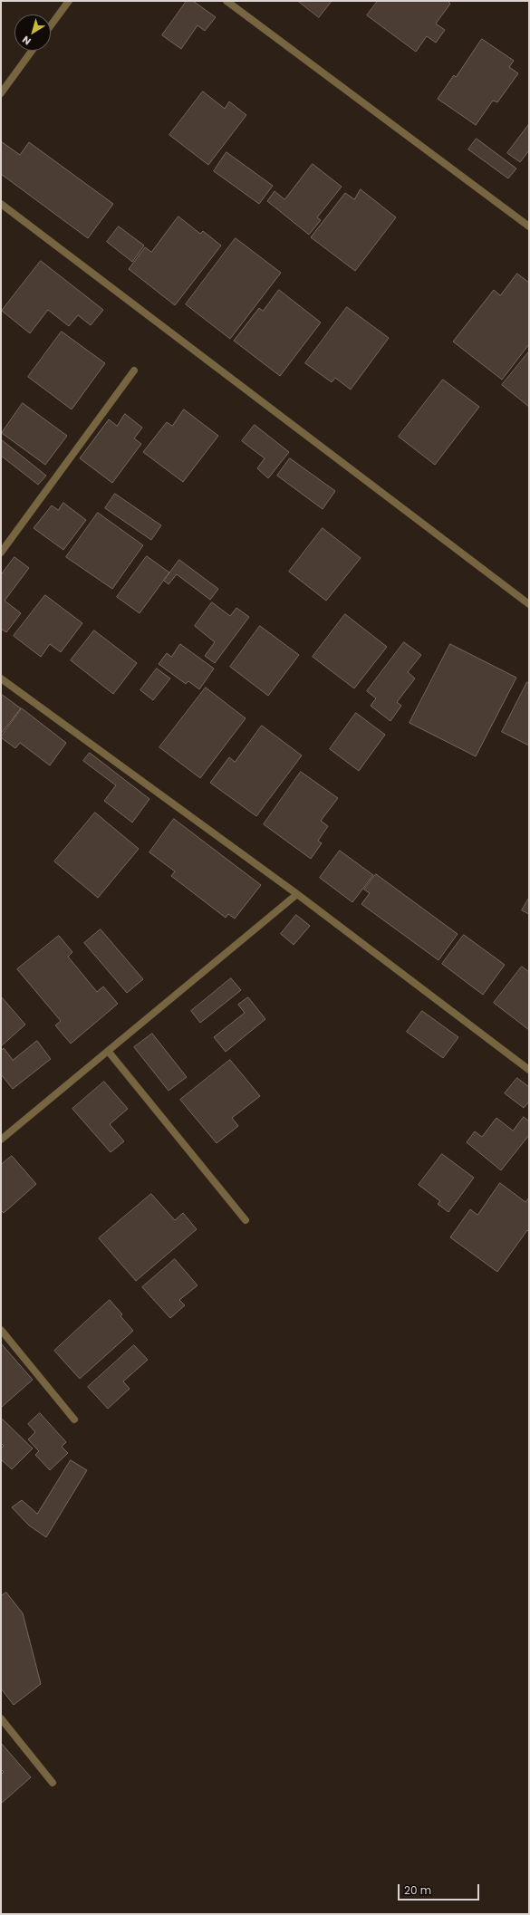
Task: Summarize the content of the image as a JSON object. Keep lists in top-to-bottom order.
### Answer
{
  "scale_bar": "20 m",
  "north": "bottom left"
}
